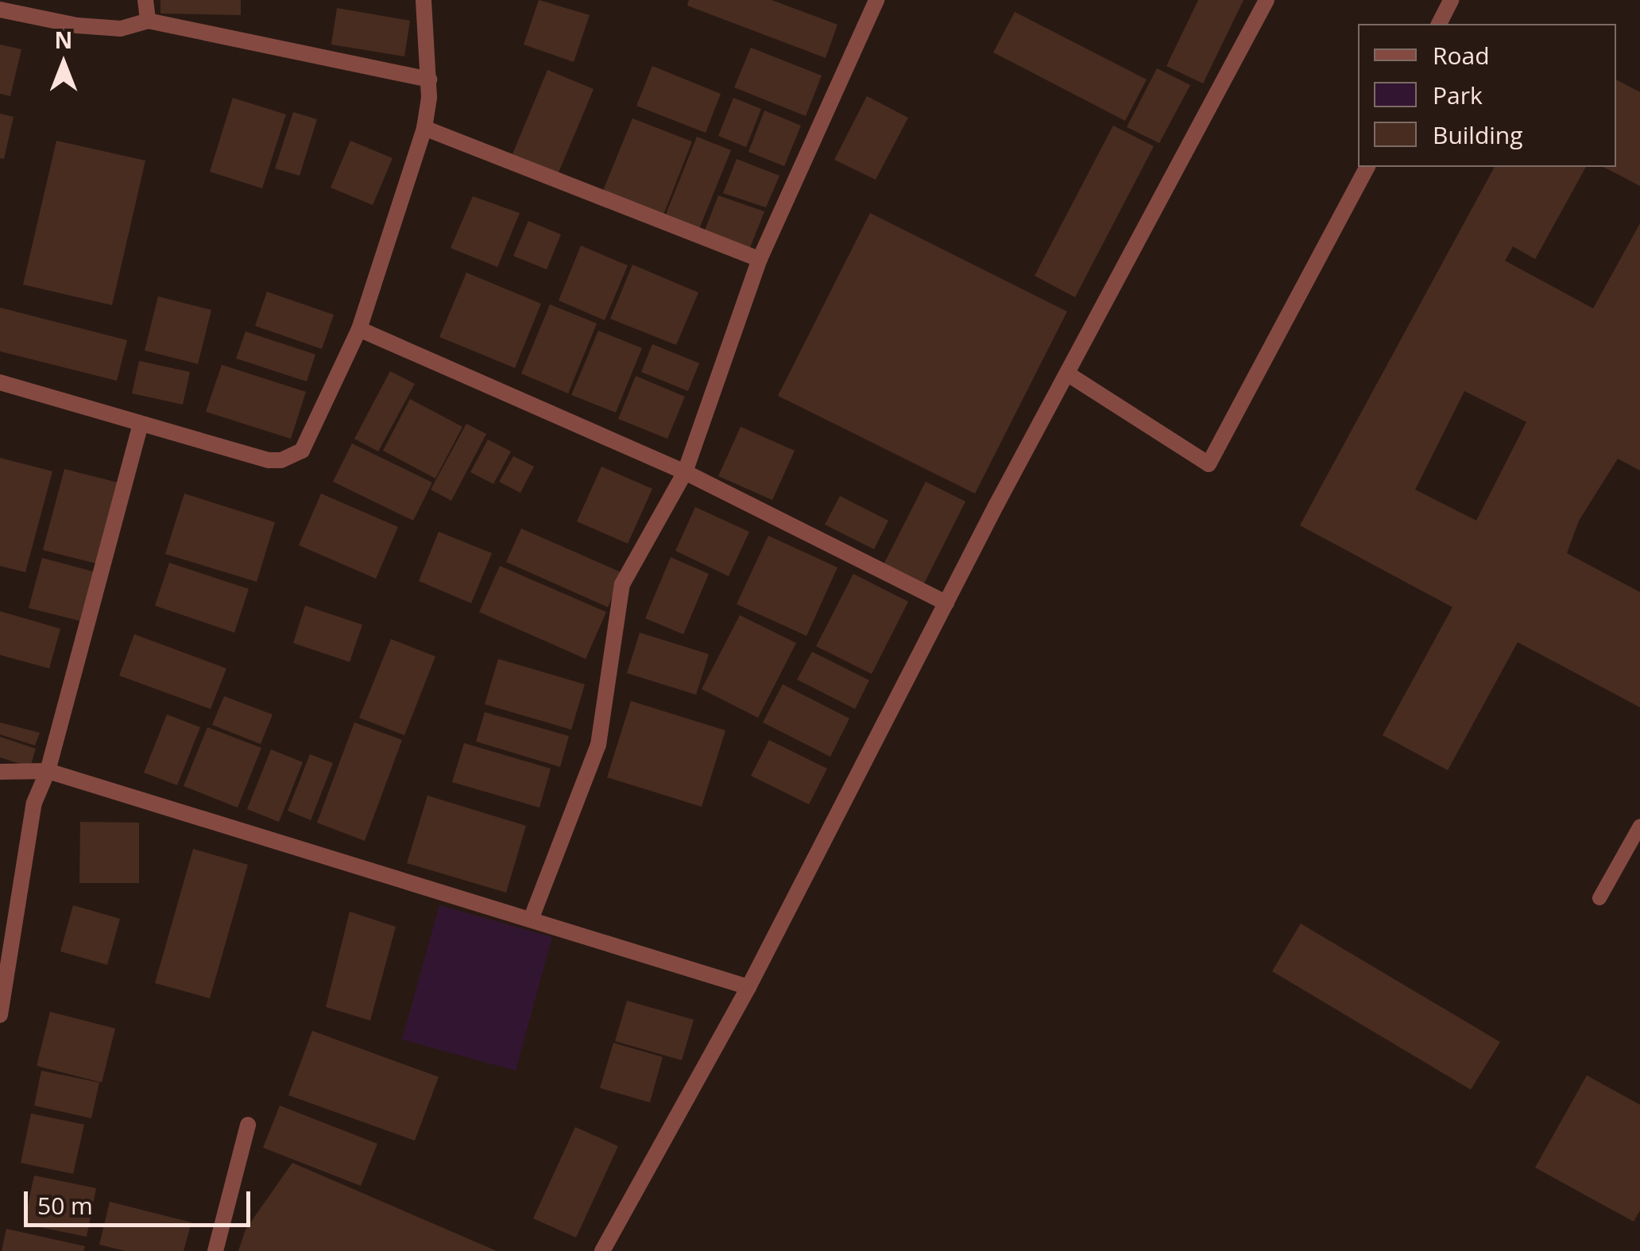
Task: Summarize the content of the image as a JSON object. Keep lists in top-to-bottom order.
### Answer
{
  "legend": ["Road", "Park", "Building"],
  "scale_bar": "50 m",
  "north": "top"
}
